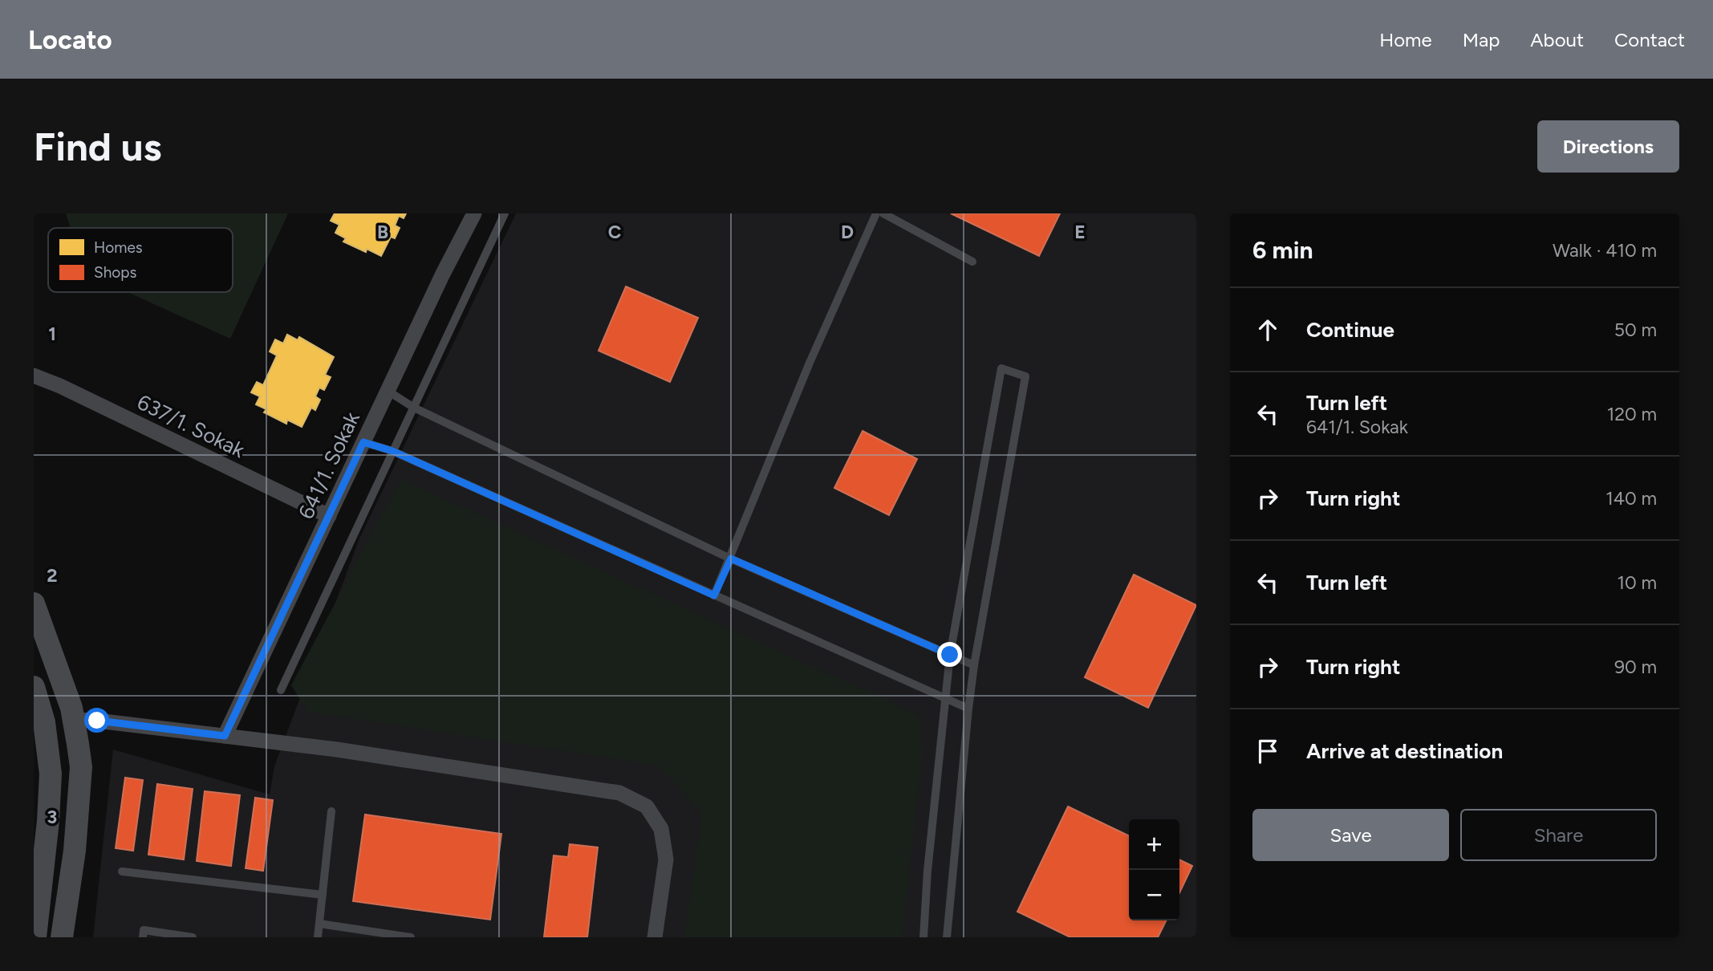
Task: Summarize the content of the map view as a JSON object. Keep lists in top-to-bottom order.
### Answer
{
  "streets": {
    "street": ["637/1. Sokak", "641/1. Sokak"]
  },
  "crossings": [
    ["637/1. Sokak", "641/1. Sokak"]
  ],
  "legend": ["Homes", "Shops"],
  "page": {
    "header": "Locato",
    "nav": [
      "Home",
      "Map",
      "About",
      "Contact"
    ],
    "buttons": [
      "Directions",
      ["Save", "Share"]
    ],
    "title": "Find us",
    "heading": ["6 min", "Walk · 410 m"],
    "list": [
      ["Continue", "50 m"],
      ["Turn left", "641/1. Sokak", "120 m"],
      ["Turn right", "140 m"],
      ["Turn left", "10 m"],
      ["Turn right", "90 m"],
      "Arrive at destination"
    ],
    "map_buttons": ["+", "−"]
  },
  "grid": {
    "columns": [
      "B",
      "C",
      "D",
      "E"
    ],
    "rows": ["1", "2", "3"]
  }
}
